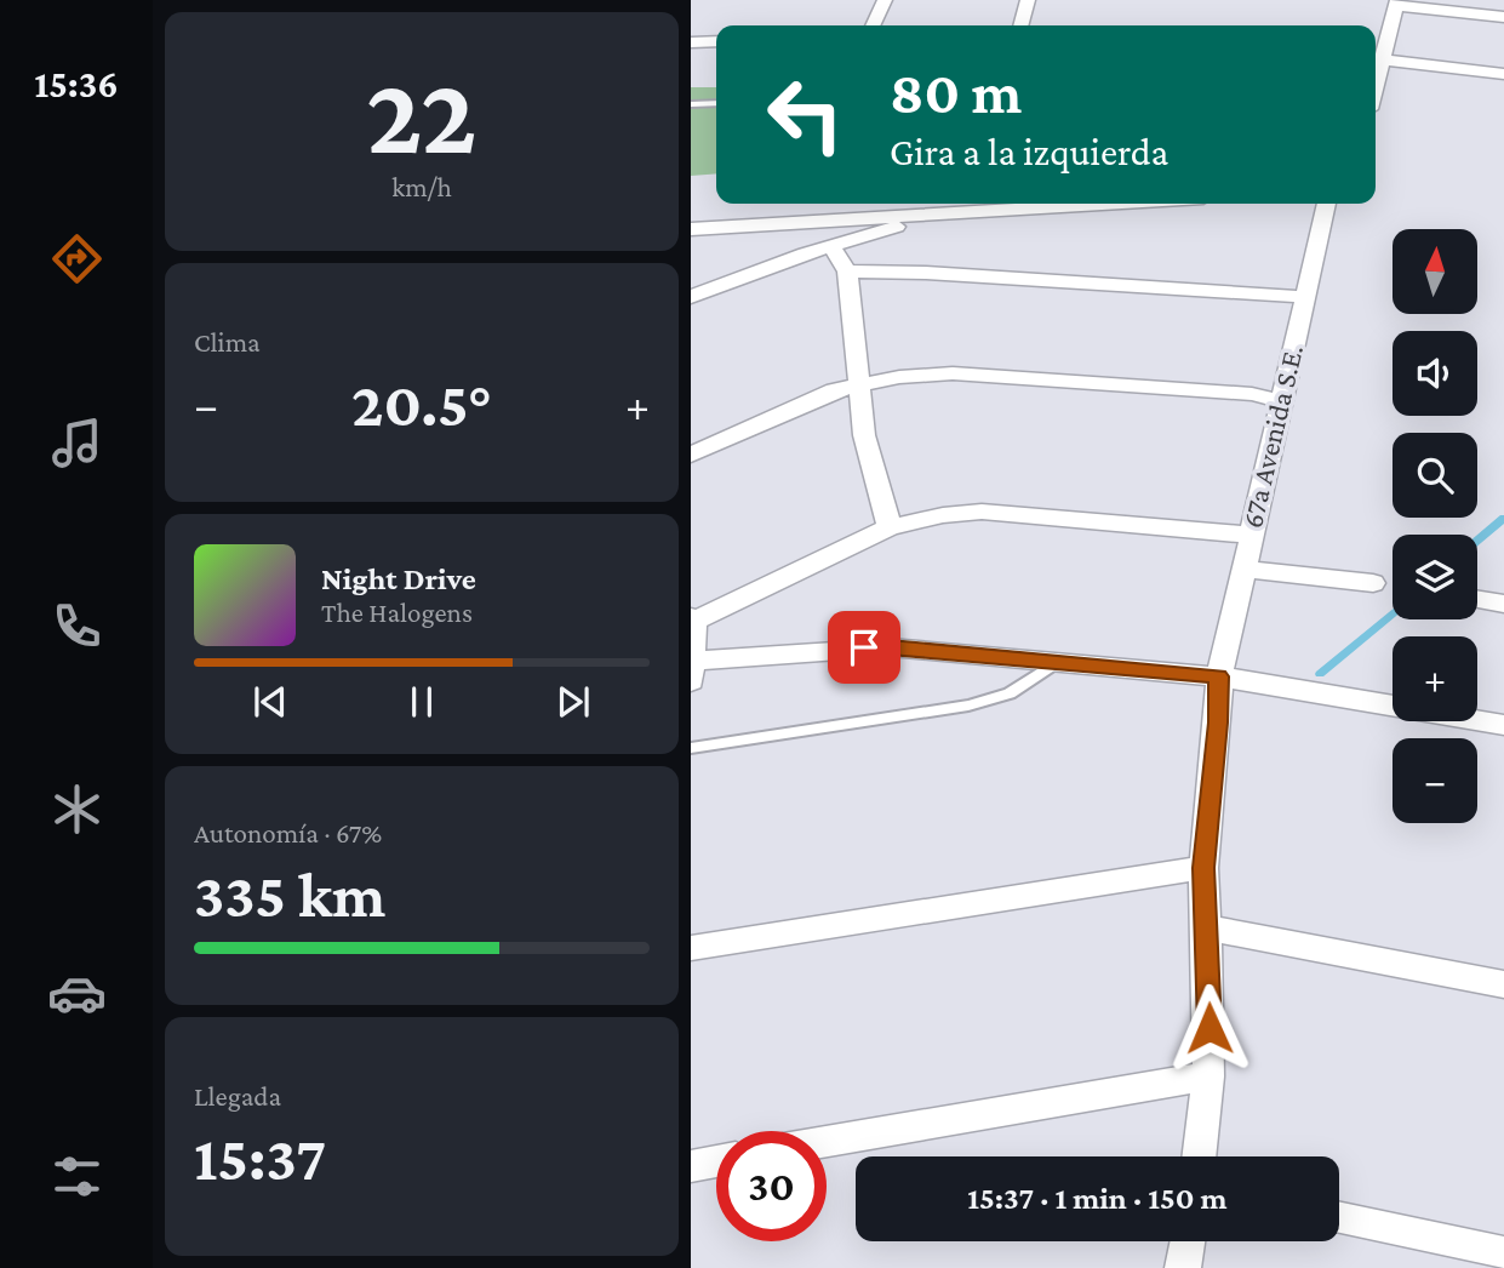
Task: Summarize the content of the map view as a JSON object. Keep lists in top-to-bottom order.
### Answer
{
  "streets": {
    "street": ["67a Avenida S.E."]
  },
  "north": "top",
  "page": {
    "tabs": "15:36",
    "tile": [
      ["22", "km/h"],
      "Clima",
      ["Autonomía · 67%", "335 km"],
      ["Llegada", "15:37"]
    ],
    "turn": ["80 m", "Gira a la izquierda"],
    "map_buttons": ["+", "−"],
    "heat": ["−", "20.5°", "+"],
    "song": ["Night Drive", "The Halogens"],
    "limit": "30",
    "trip": "15:37 · 1 min · 150 m"
  }
}
